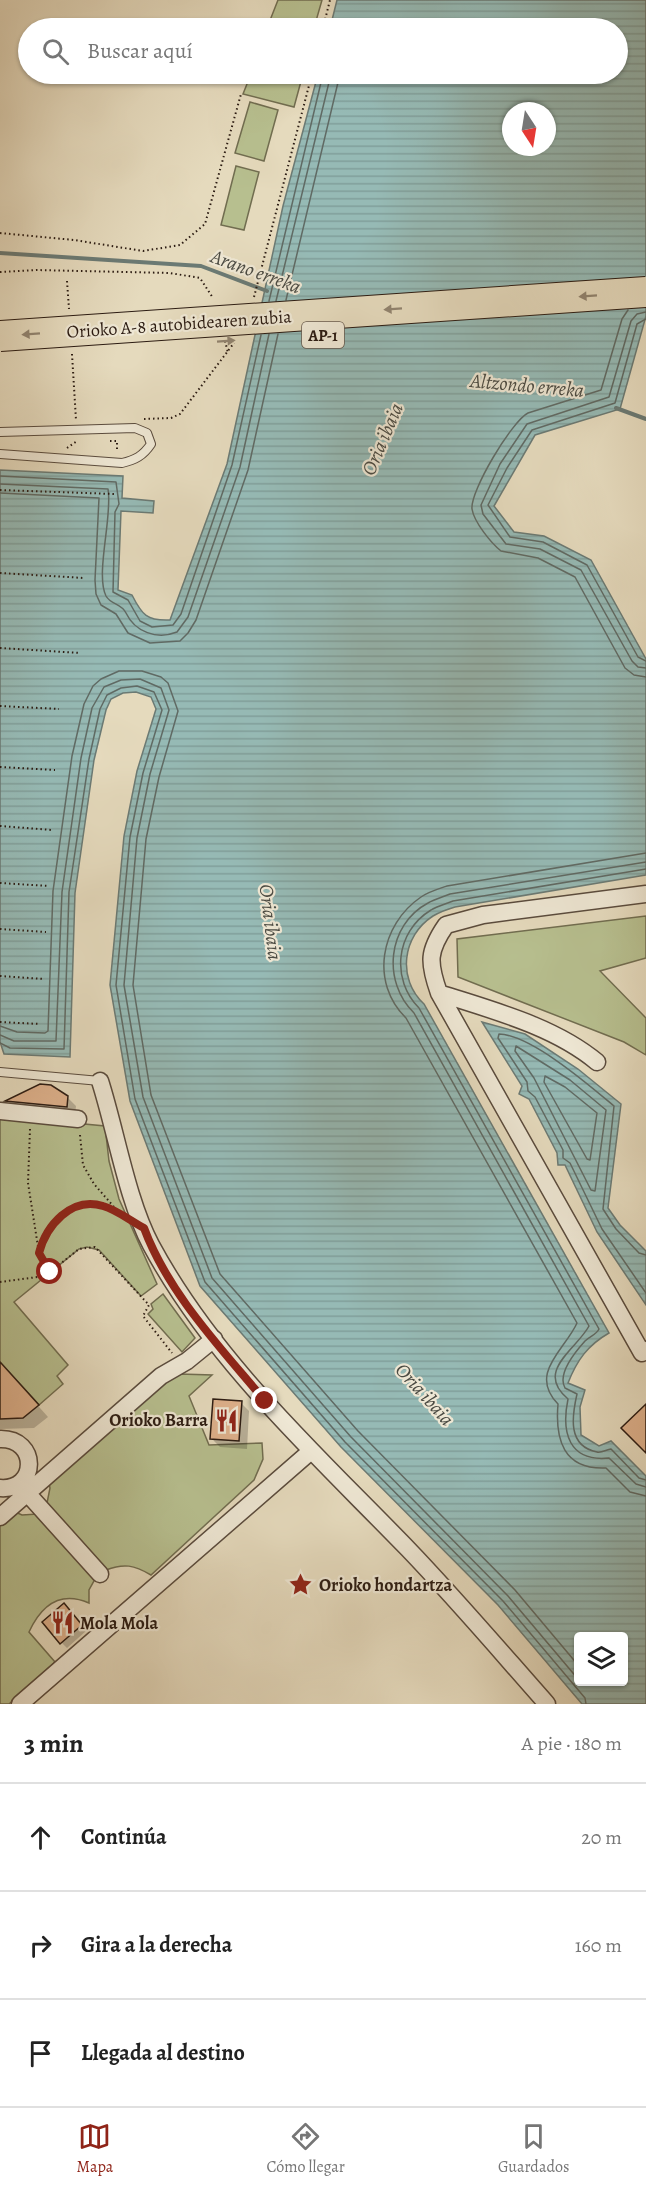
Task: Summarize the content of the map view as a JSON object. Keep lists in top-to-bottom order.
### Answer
{
  "streets": {
    "highway": ["Orioko A-8 autobidearen zubia", "AP-1"]
  },
  "water": ["Arano erreka", "Altzondo erreka", "Oria ibaia"],
  "places": {
    "restaurant": ["Orioko Barra", "Mola Mola"],
    "place": ["Orioko hondartza"]
  },
  "north": "bottom",
  "page": {
    "search": "Buscar aquí",
    "heading": ["3 min", "A pie · 180 m"],
    "list": [
      ["Continúa", "20 m"],
      ["Gira a la derecha", "160 m"],
      "Llegada al destino"
    ],
    "nav": ["Mapa", "Cómo llegar", "Guardados"]
  }
}
